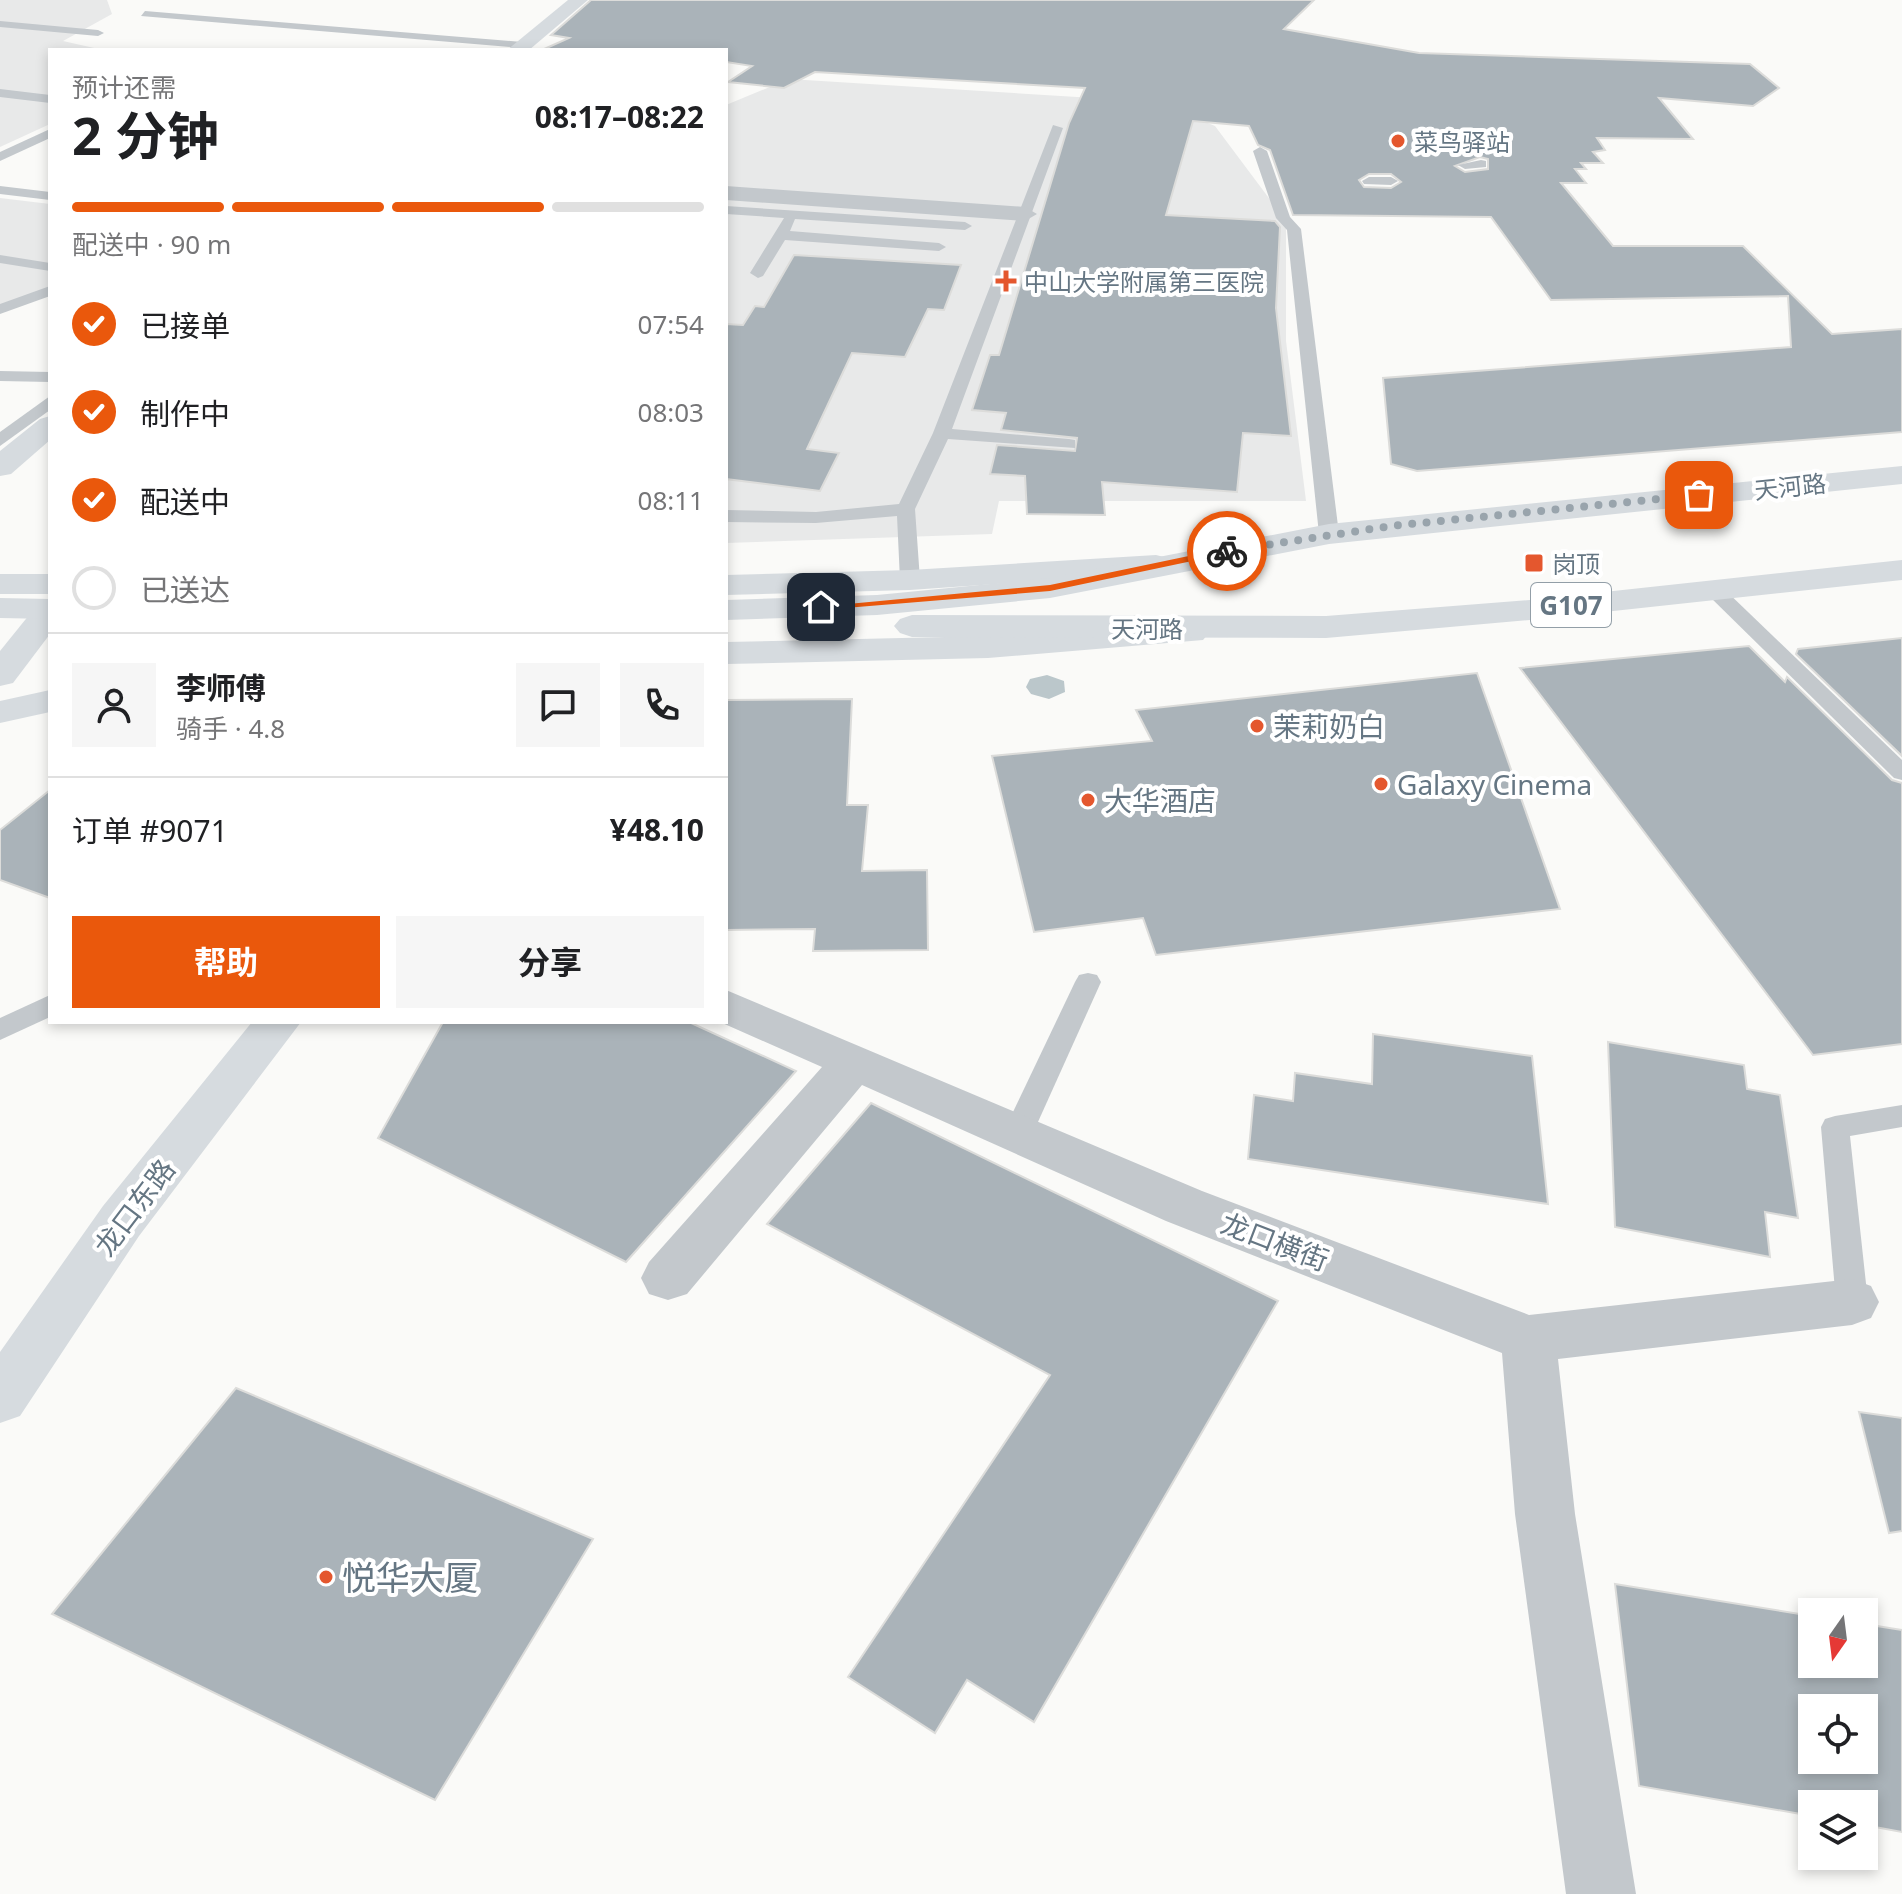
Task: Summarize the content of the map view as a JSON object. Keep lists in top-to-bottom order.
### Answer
{
  "streets": {
    "main road": ["天河路", "G107", "龙口东路"],
    "street": ["龙口横街"]
  },
  "places": {
    "other": [
      "菜鸟驿站",
      "茉莉奶白",
      "Galaxy Cinema",
      "大华酒店",
      "悦华大厦"
    ],
    "health": ["中山大学附属第三医院"],
    "transit": ["岗顶"]
  },
  "north": "bottom",
  "page": {
    "heading": ["2 分钟", "预计还需", "08:17–08:22"],
    "panel": [
      "李师傅",
      "骑手 · 4.8",
      "订单 #9071",
      "¥48.10"
    ],
    "bar": "配送中 · 90 m",
    "list": [
      ["已接单", "07:54"],
      ["制作中", "08:03"],
      ["配送中", "08:11"],
      "已送达"
    ],
    "buttons": ["帮助", "分享"]
  }
}
